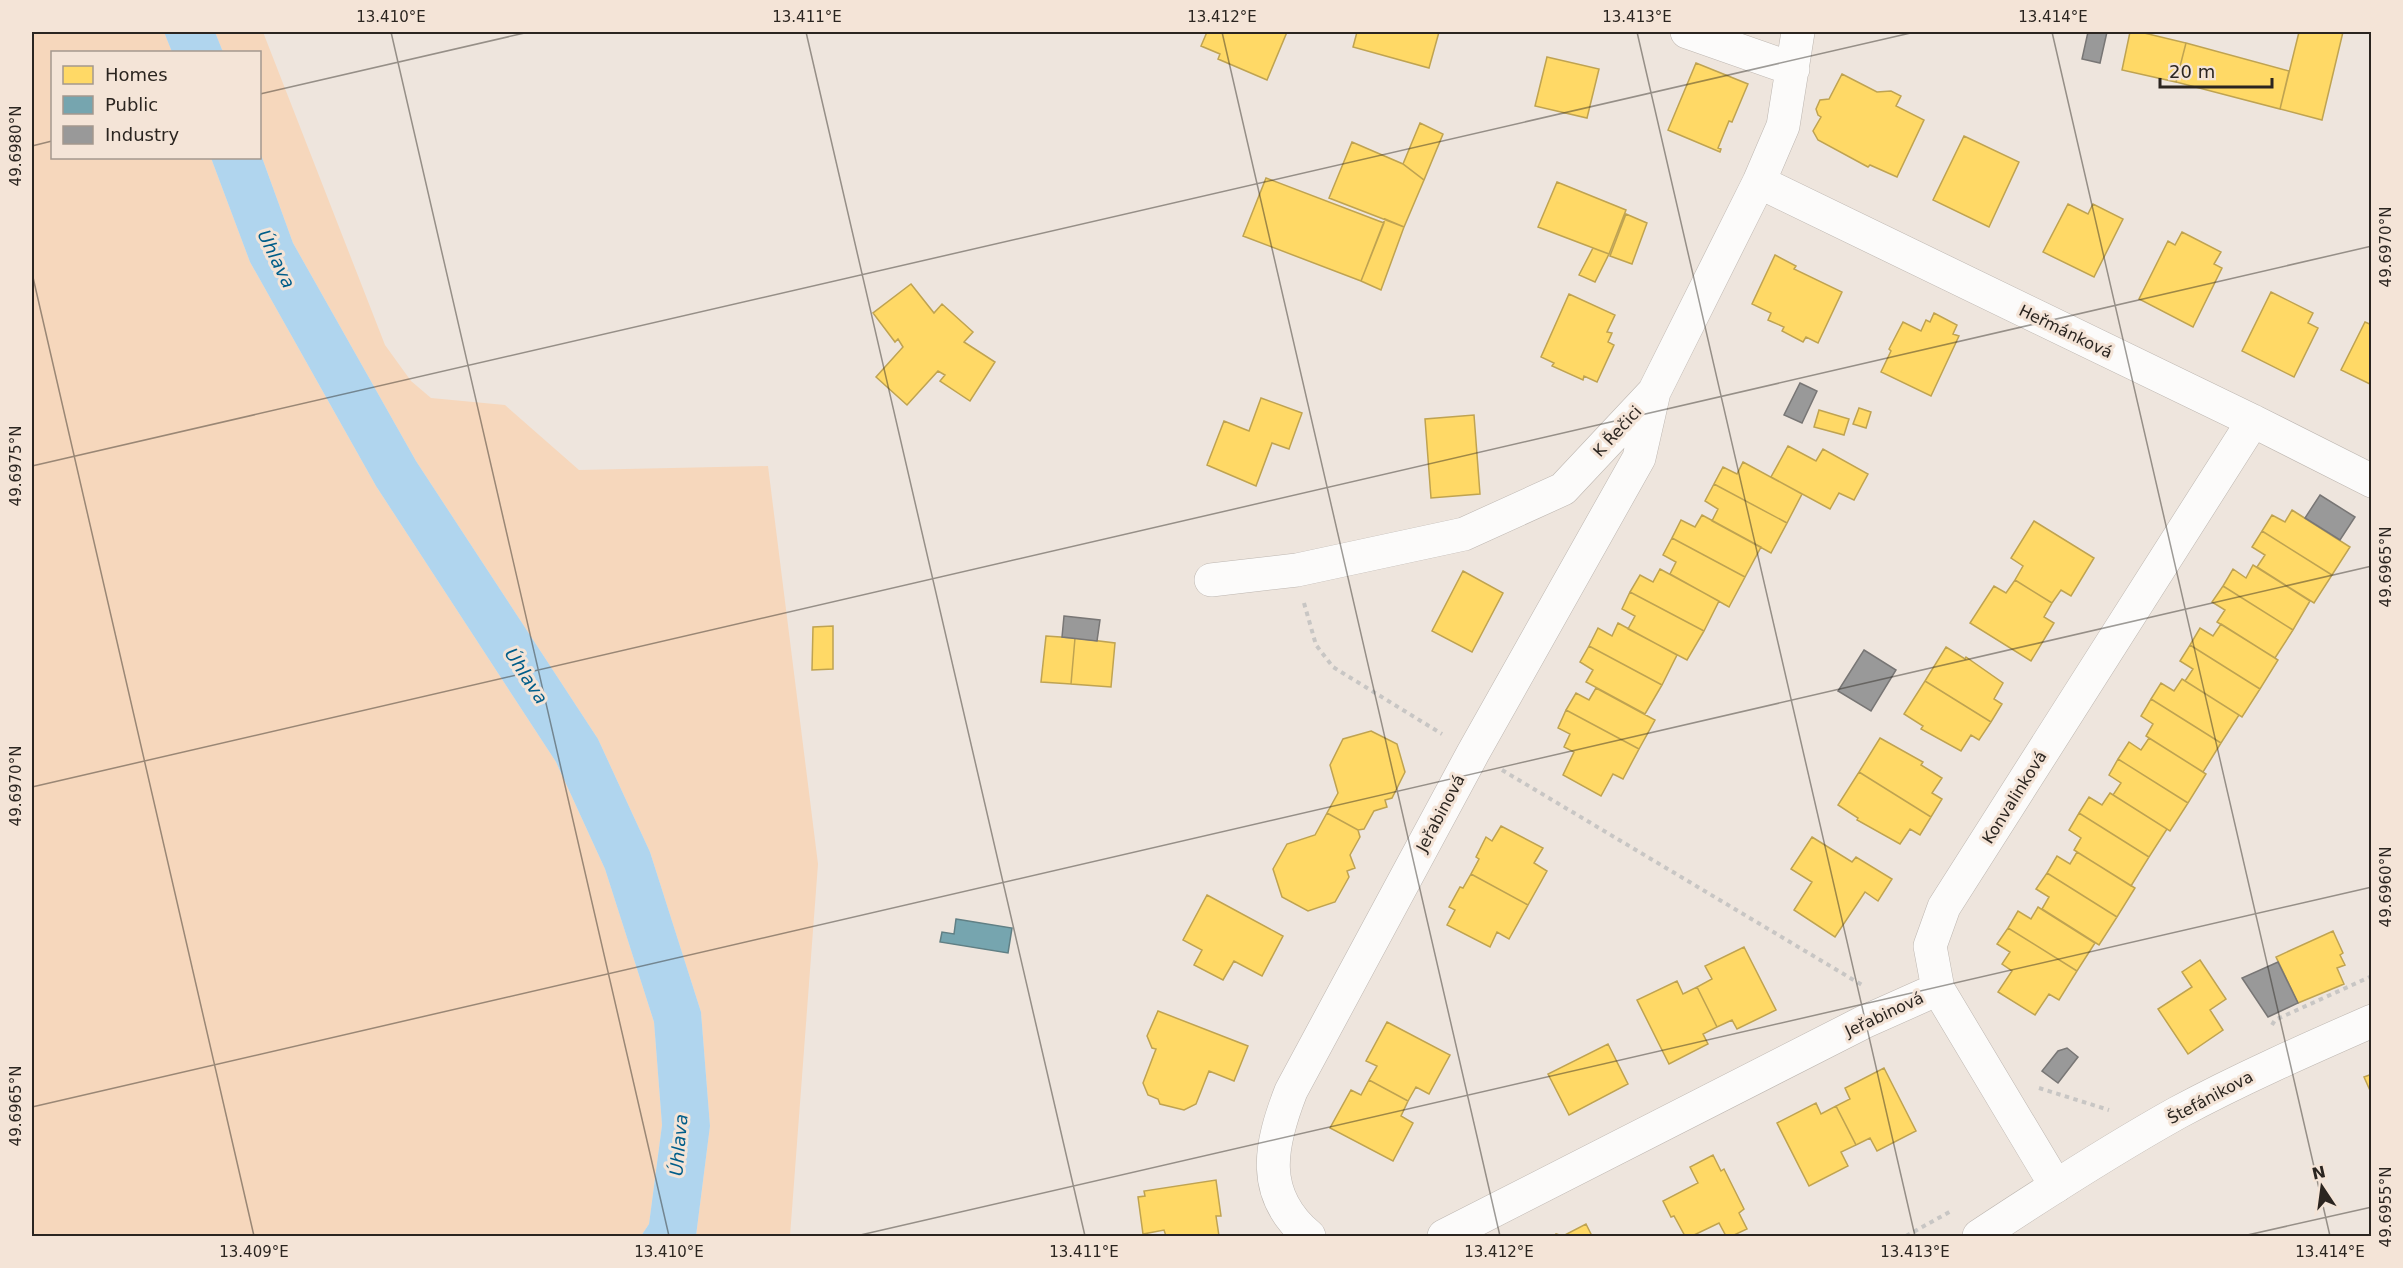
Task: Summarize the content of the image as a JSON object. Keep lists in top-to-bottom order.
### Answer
{
  "streets": {
    "street": [
      "Heřmánková",
      "K Řečici",
      "Konvalinková",
      "Jeřabinová",
      "Štefánikova"
    ]
  },
  "crossings": [
    ["Heřmánková", "K Řečici"],
    ["Heřmánková", "Konvalinková"],
    ["K Řečici", "Jeřabinová"],
    ["Konvalinková", "Jeřabinová"],
    ["Konvalinková", "Štefánikova"]
  ],
  "water": ["Úhlava"],
  "legend": ["Homes", "Public", "Industry"],
  "scale_bar": "20 m",
  "north": "top",
  "coordinates": [
    "13.410°E",
    "13.411°E",
    "13.412°E",
    "13.413°E",
    "13.414°E",
    "49.6980°N",
    "49.6970°N",
    "49.6975°N",
    "49.6965°N",
    "49.6960°N",
    "49.6955°N",
    "13.409°E"
  ]
}
